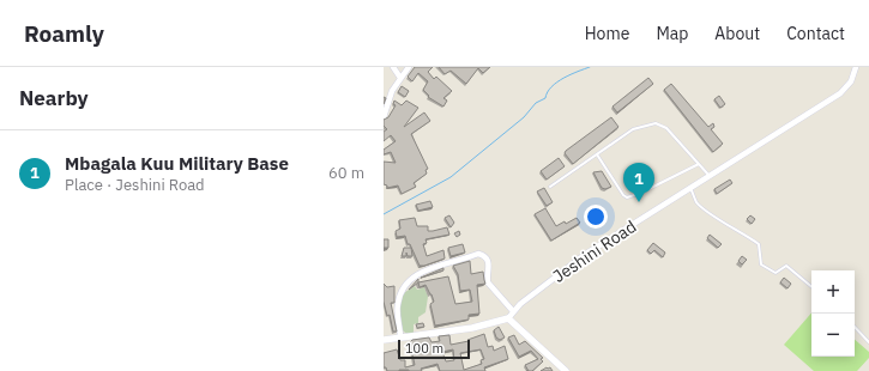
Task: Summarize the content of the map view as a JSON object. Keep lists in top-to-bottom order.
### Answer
{
  "streets": {
    "street": ["Jeshini Road"]
  },
  "scale_bar": "100 m",
  "page": {
    "header": "Roamly",
    "nav": [
      "Home",
      "Map",
      "About",
      "Contact"
    ],
    "heading": "Nearby",
    "list": [
      {
        "mark": "1",
        "name": "Mbagala Kuu Military Base",
        "note": "Place · Jeshini Road",
        "value": "60 m"
      }
    ],
    "pins": "1",
    "map_buttons": ["+", "−"],
    "scale": "100 m"
  }
}
